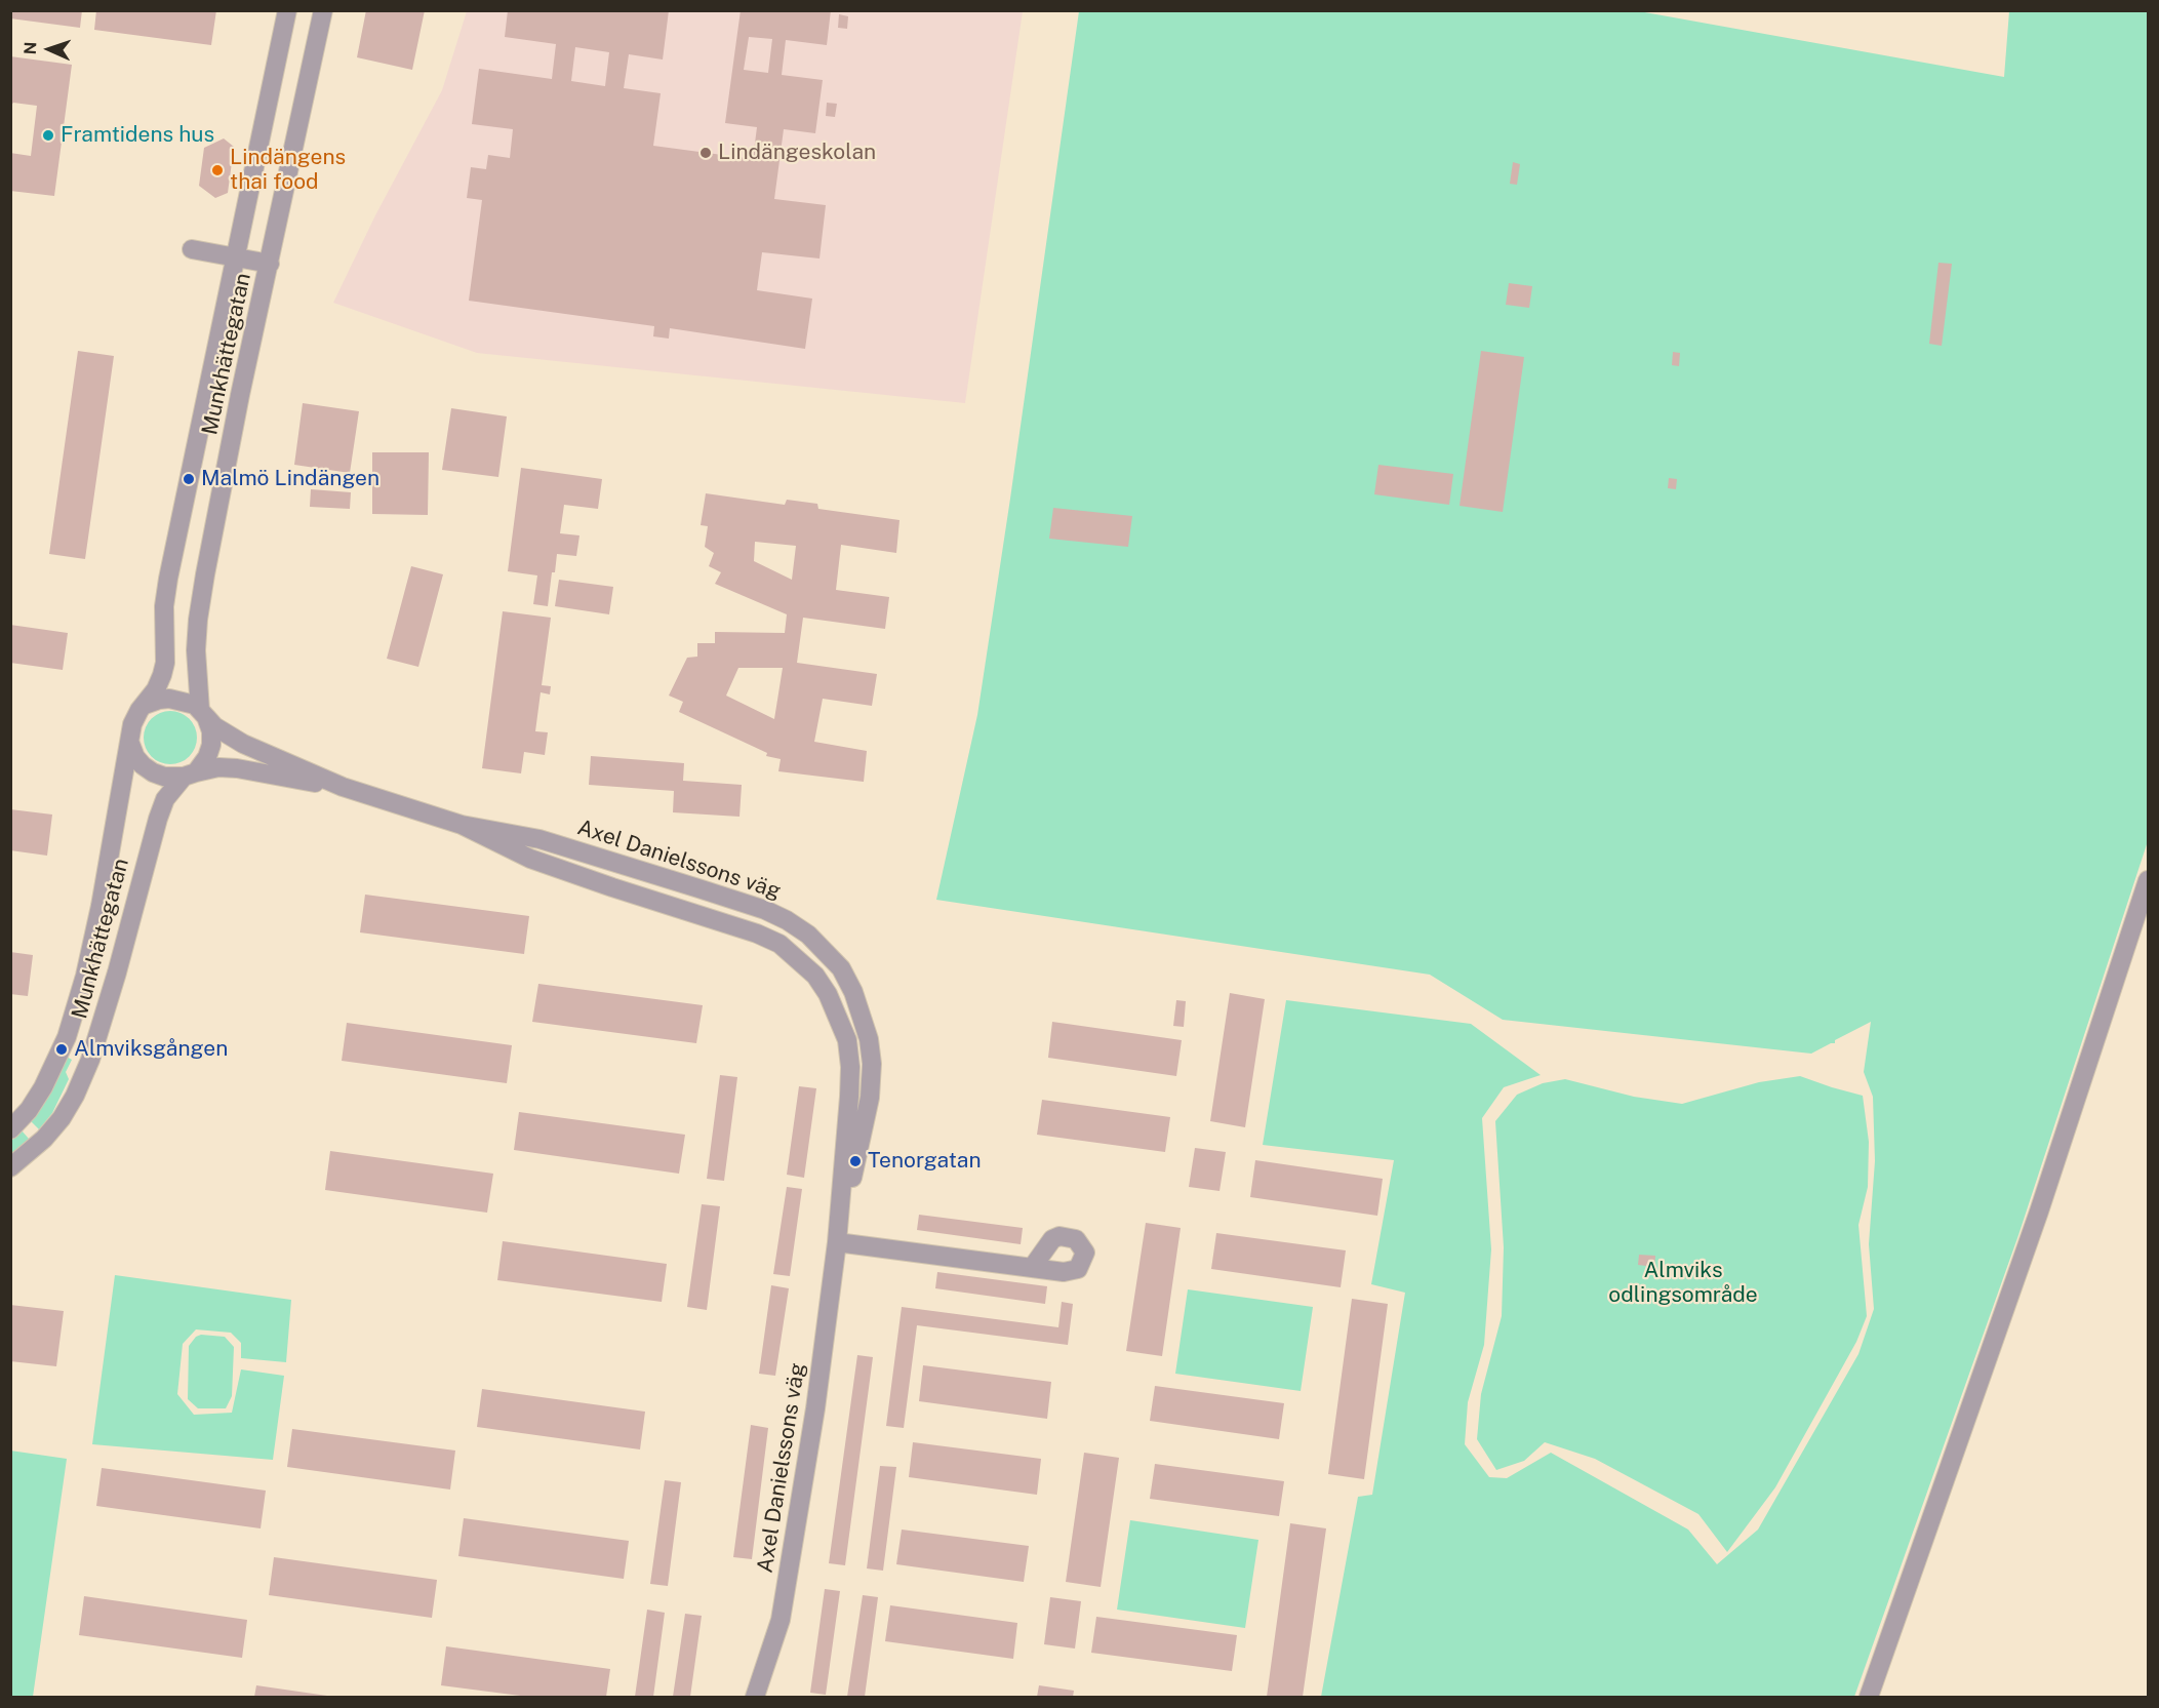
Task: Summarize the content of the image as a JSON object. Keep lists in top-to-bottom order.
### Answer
{
  "streets": {
    "street": ["Munkhättegatan", "Axel Danielssons väg"]
  },
  "crossings": [
    ["Munkhättegatan", "Axel Danielssons väg"]
  ],
  "parks": ["Almviks odlingsområde"],
  "places": [
    "Framtidens hus",
    "Lindängeskolan",
    "Lindängens thai food",
    "Malmö Lindängen",
    "Almviksgången",
    "Tenorgatan"
  ],
  "north": "left"
}
